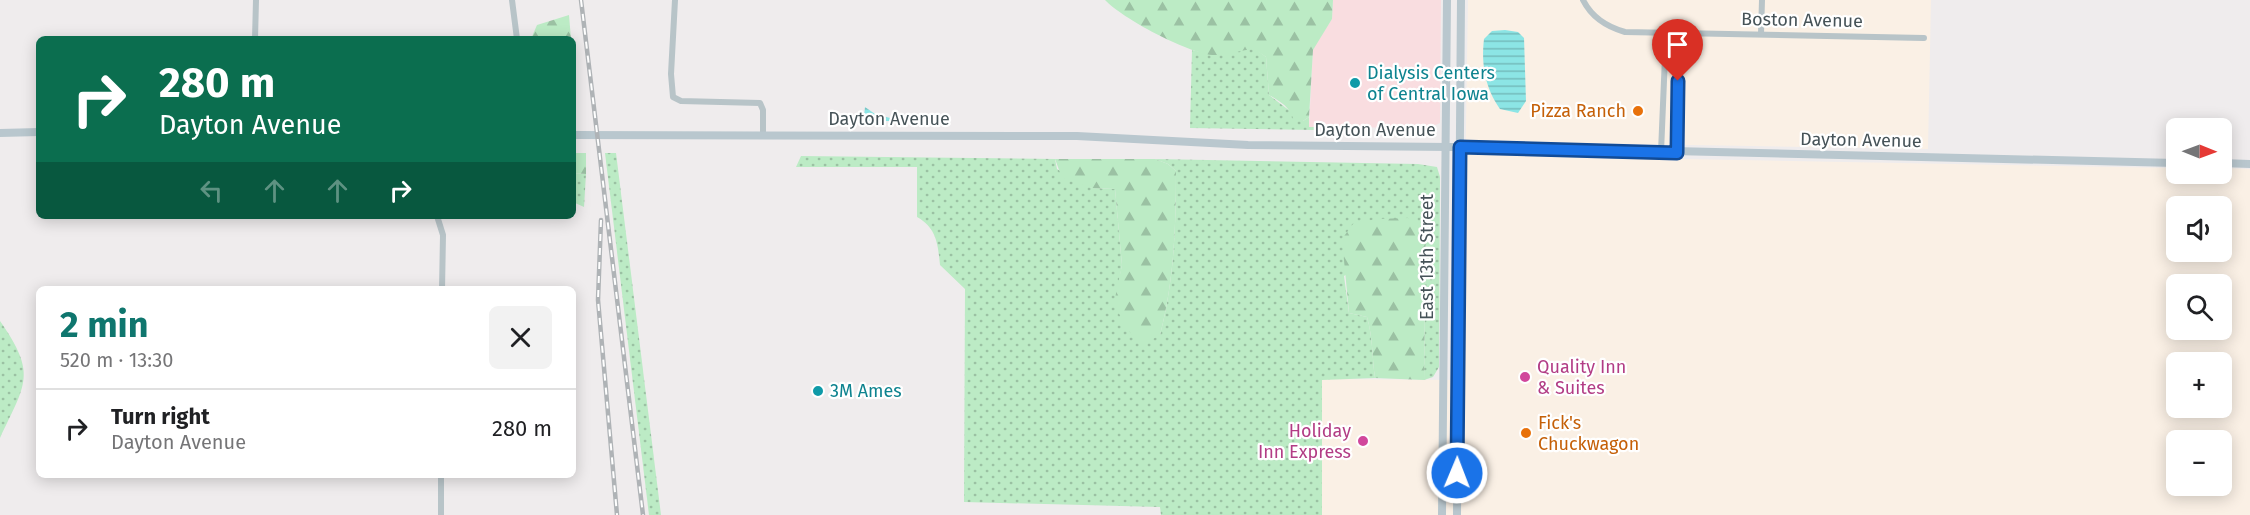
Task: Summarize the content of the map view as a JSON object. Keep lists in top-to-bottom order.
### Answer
{
  "streets": {
    "main road": ["Dayton Avenue", "East 13th Street"],
    "street": ["Boston Avenue"]
  },
  "crossings": [
    ["Dayton Avenue", "East 13th Street"]
  ],
  "places": [
    "Dialysis Centers of Central Iowa",
    "Pizza Ranch",
    "Quality Inn & Suites",
    "3M Ames",
    "Fick's Chuckwagon",
    "Holiday Inn Express"
  ],
  "north": "right",
  "page": {
    "turn": ["280 m", "Dayton Avenue"],
    "map_buttons": ["+", "−"],
    "heading": ["2 min", "520 m · 13:30"],
    "list": [
      {
        "name": "Turn right",
        "note": "Dayton Avenue",
        "value": "280 m"
      }
    ]
  }
}
